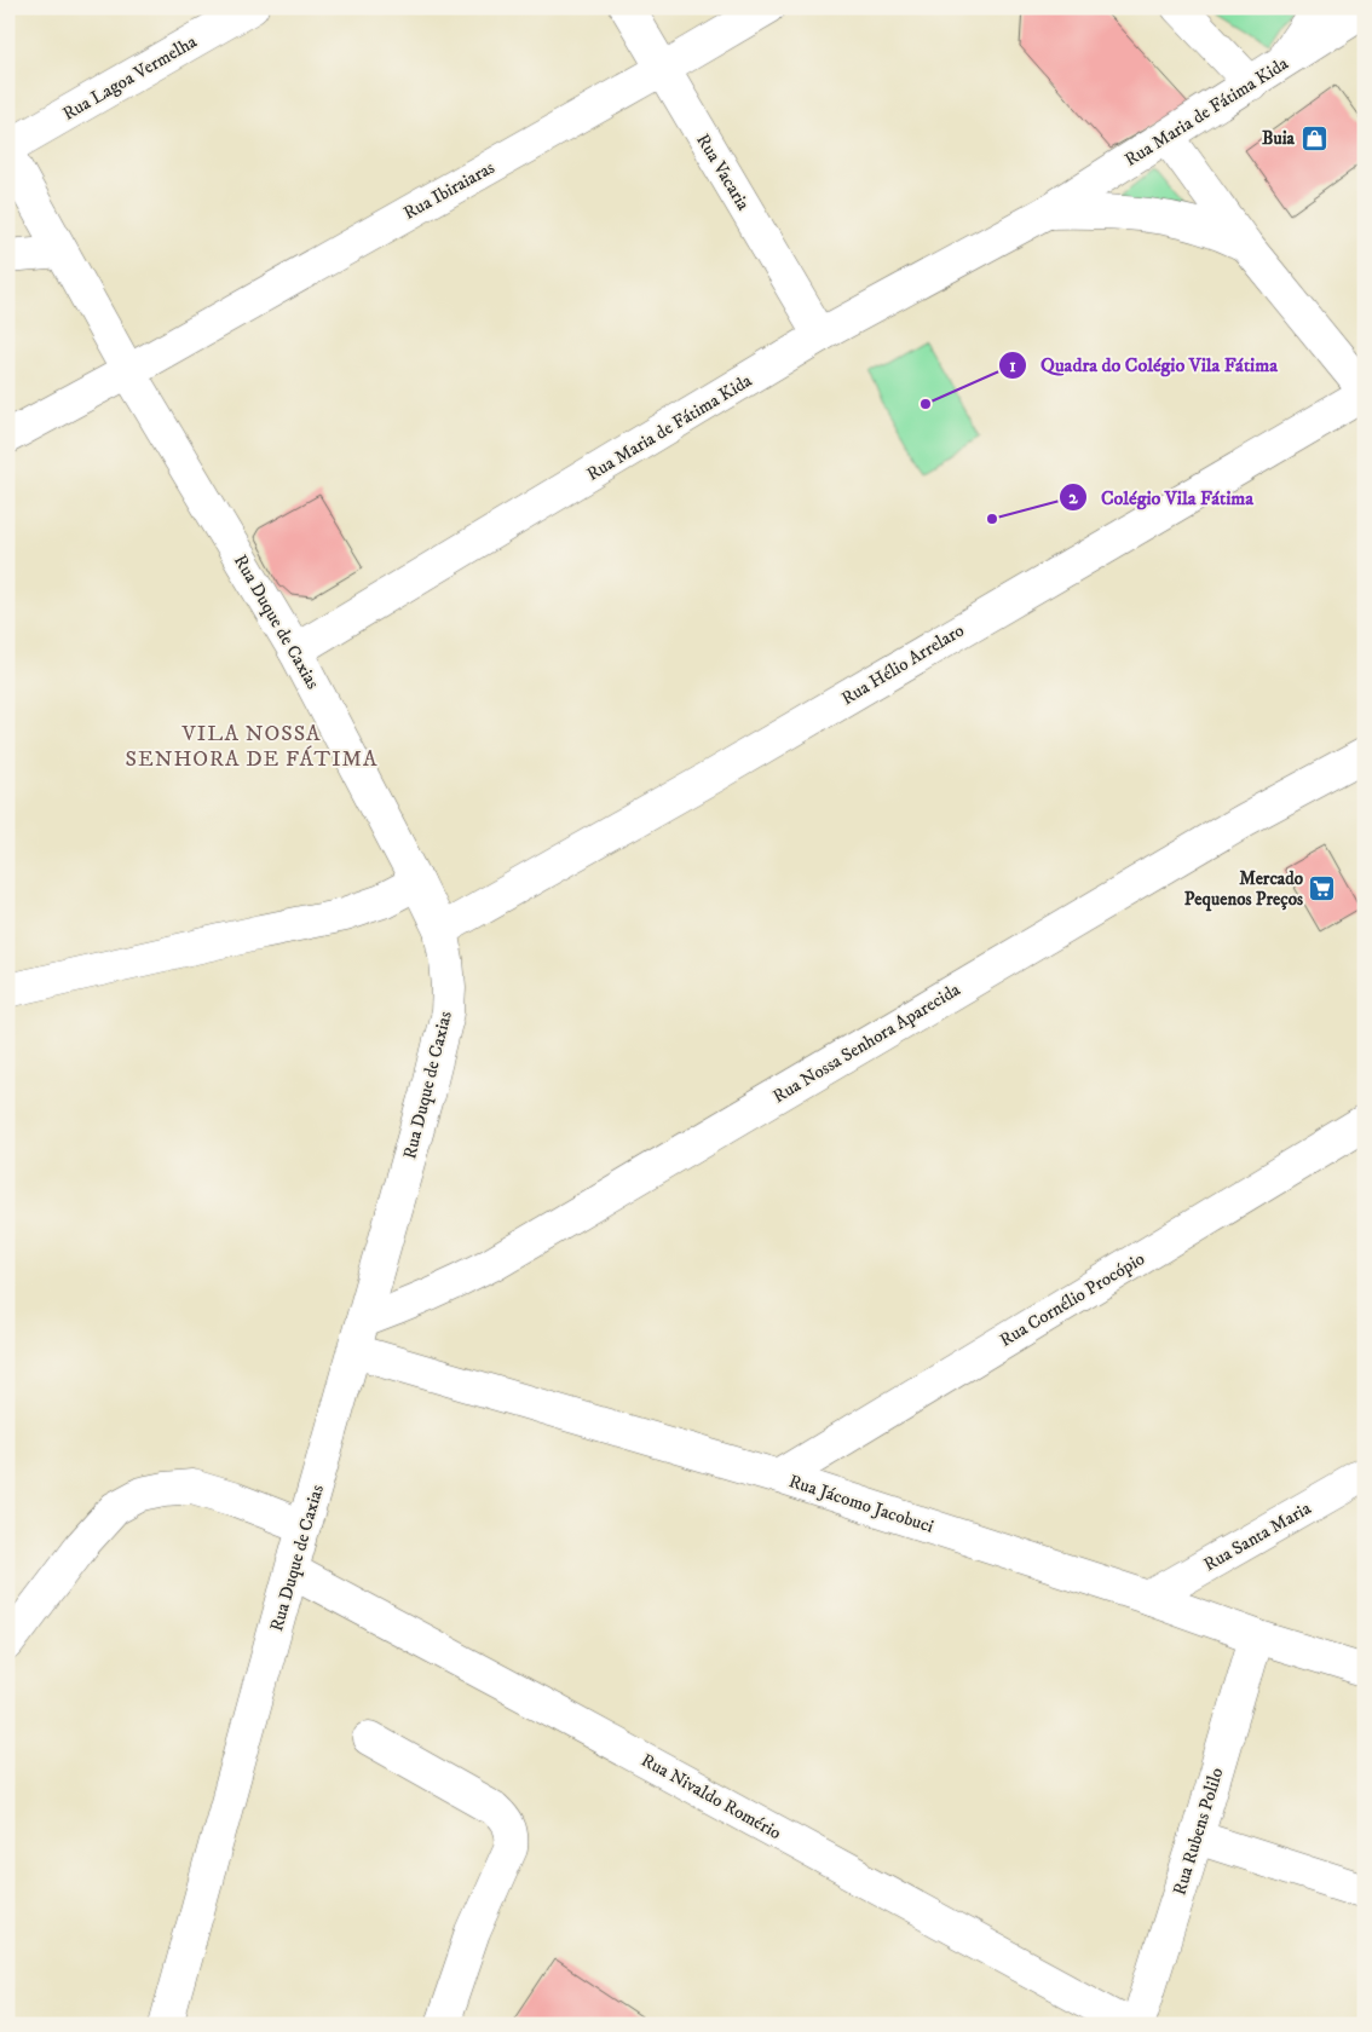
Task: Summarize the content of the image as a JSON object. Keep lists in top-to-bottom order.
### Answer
{
  "streets": {
    "street": [
      "Rua Lagoa Vermelha",
      "Rua Maria de Fátima Kida",
      "Rua Vacaria",
      "Rua Ibiraiaras",
      "Rua Duque de Caxias",
      "Rua Hélio Arrelaro",
      "Rua Nossa Senhora Aparecida",
      "Rua Cornélio Procópio",
      "Rua Jácomo Jacobuci",
      "Rua Santa Maria",
      "Rua Nivaldo Romério",
      "Rua Rubens Polilo"
    ]
  },
  "crossings": [
    ["Rua Maria de Fátima Kida", "Rua Vacaria"],
    ["Rua Maria de Fátima Kida", "Rua Duque de Caxias"],
    ["Rua Vacaria", "Rua Ibiraiaras"],
    ["Rua Ibiraiaras", "Rua Duque de Caxias"],
    ["Rua Duque de Caxias", "Rua Hélio Arrelaro"],
    ["Rua Duque de Caxias", "Rua Nossa Senhora Aparecida"],
    ["Rua Duque de Caxias", "Rua Jácomo Jacobuci"],
    ["Rua Duque de Caxias", "Rua Nivaldo Romério"],
    ["Rua Nossa Senhora Aparecida", "Rua Jácomo Jacobuci"],
    ["Rua Cornélio Procópio", "Rua Jácomo Jacobuci"],
    ["Rua Jácomo Jacobuci", "Rua Santa Maria"],
    ["Rua Jácomo Jacobuci", "Rua Rubens Polilo"]
  ],
  "districts": ["VILA NOSSA SENHORA DE FÁTIMA"],
  "places": {
    "shop": ["Buia"],
    "other": ["Quadra do Colégio Vila Fátima", "Colégio Vila Fátima"],
    "supermarket": ["Mercado Pequenos Preços"]
  }
}
